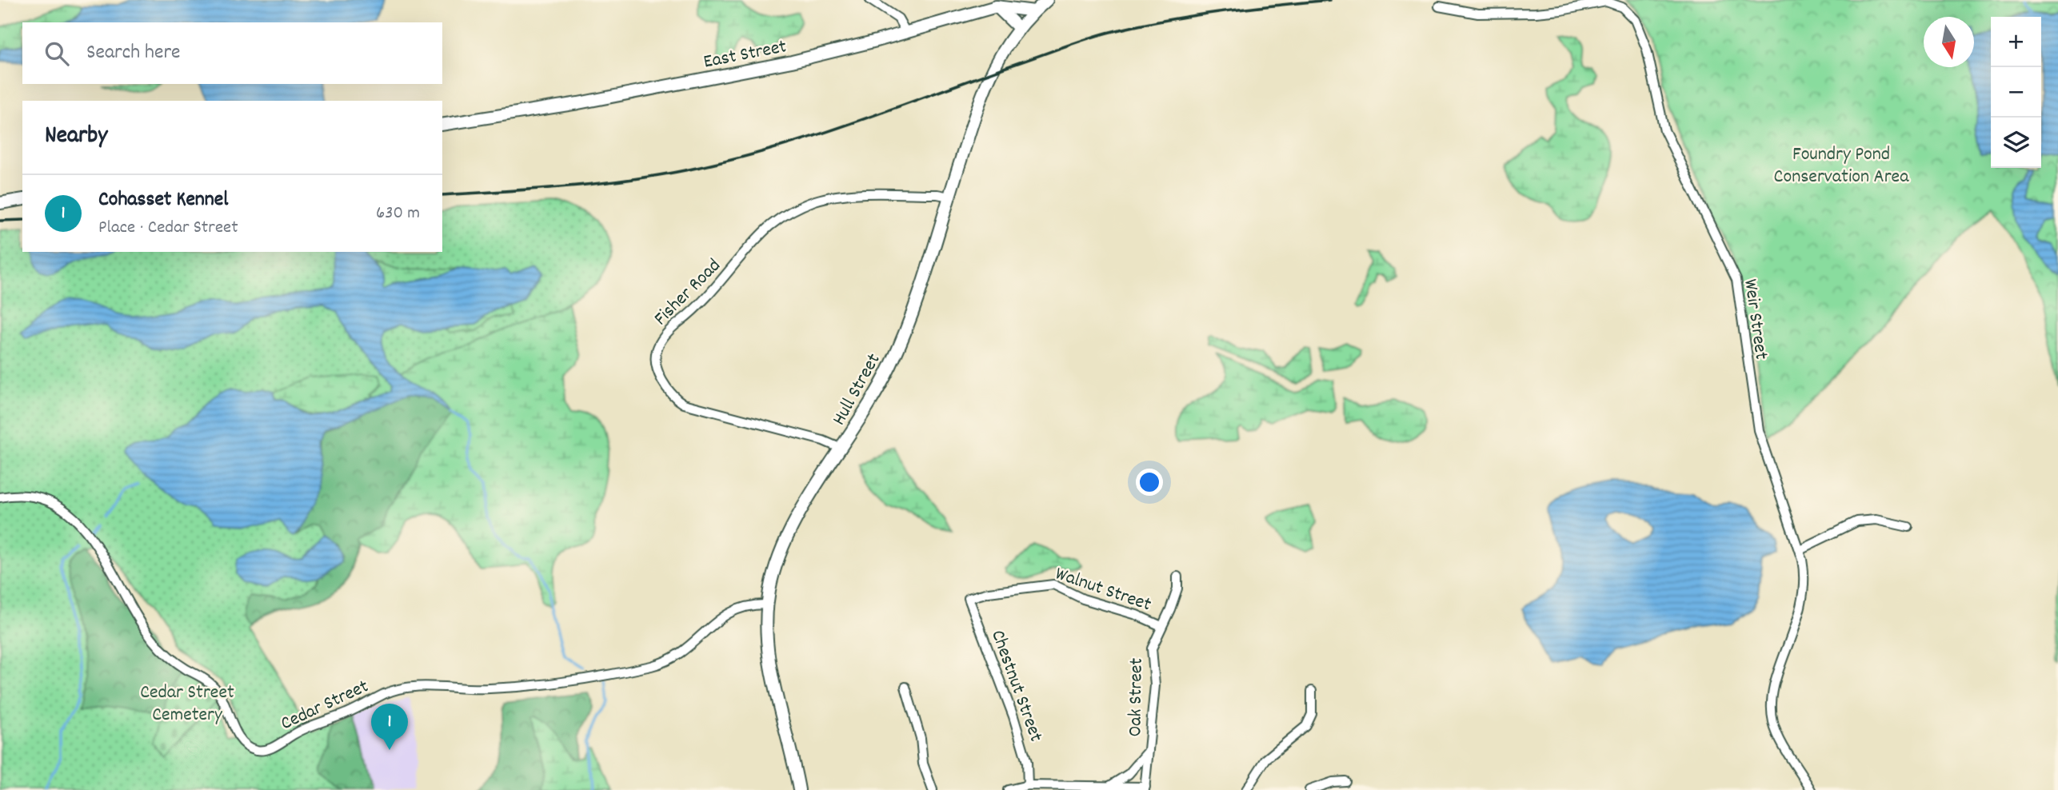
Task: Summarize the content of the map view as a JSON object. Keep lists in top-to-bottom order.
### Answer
{
  "streets": {
    "main road": ["East Street", "Hull Street"],
    "street": [
      "Fisher Road",
      "Weir Street",
      "Walnut Street",
      "Chestnut Street",
      "Oak Street",
      "Cedar Street"
    ]
  },
  "crossings": [
    ["East Street", "Hull Street"],
    ["Fisher Road", "Hull Street"],
    ["Hull Street", "Cedar Street"],
    ["Walnut Street", "Chestnut Street"],
    ["Walnut Street", "Oak Street"]
  ],
  "parks": ["Foundry Pond Conservation Area", "Cedar Street Cemetery"],
  "north": "bottom",
  "page": {
    "map_buttons": ["+", "−"],
    "search": "Search here",
    "heading": "Nearby",
    "list": [
      {
        "mark": "1",
        "name": "Cohasset Kennel",
        "note": "Place · Cedar Street",
        "value": "630 m"
      }
    ],
    "pins": "1"
  }
}
